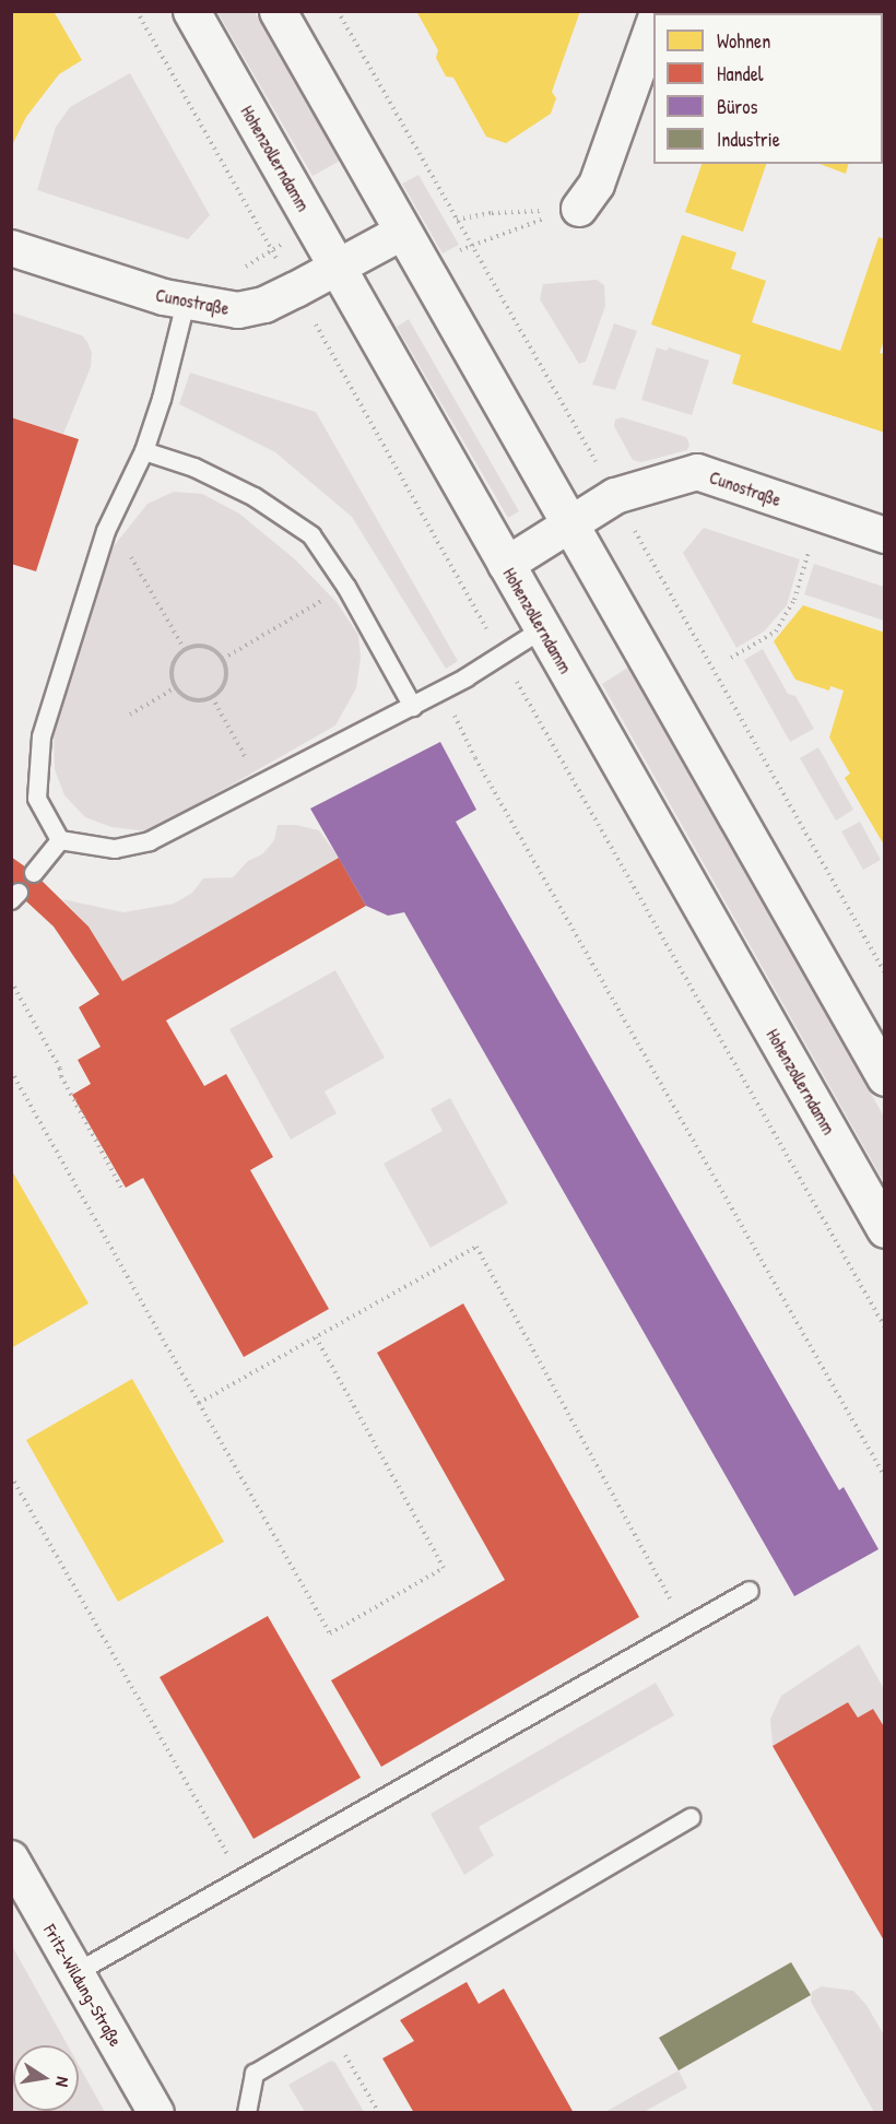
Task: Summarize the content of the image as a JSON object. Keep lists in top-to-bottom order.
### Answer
{
  "streets": {
    "main road": ["Hohenzollerndamm"],
    "street": ["Cunostraße", "Fritz-Wildung-Straße"]
  },
  "crossings": [
    ["Hohenzollerndamm", "Cunostraße"]
  ],
  "legend": [
    "Wohnen",
    "Handel",
    "Büros",
    "Industrie"
  ],
  "north": "right"
}
